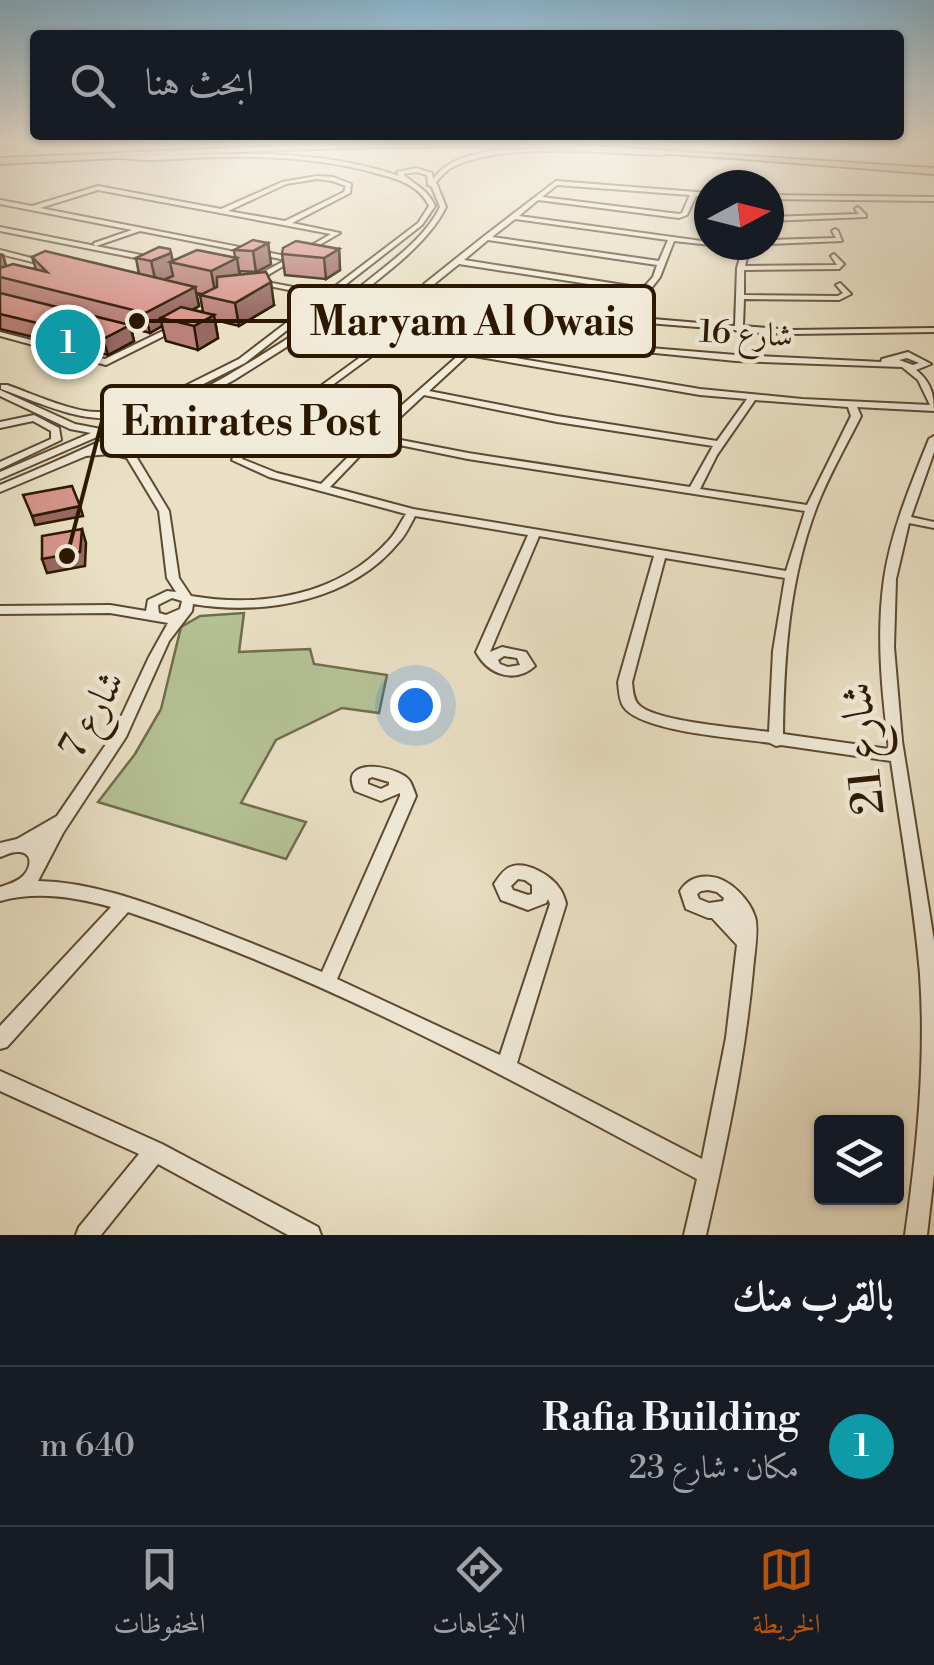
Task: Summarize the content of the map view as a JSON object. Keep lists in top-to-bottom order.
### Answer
{
  "streets": {
    "street": ["شارع 16", "شارع 7", "شارع 21"]
  },
  "places": ["Maryam Al Owais", "Emirates Post"],
  "north": "right",
  "page": {
    "search": "ابحث هنا",
    "pins": "1",
    "heading": "بالقرب منك",
    "list": [
      {
        "mark": "1",
        "name": "Rafia Building",
        "note": "مكان · شارع 23",
        "value": "640 m"
      }
    ],
    "nav": ["الخريطة", "الاتجاهات", "المحفوظات"]
  }
}
